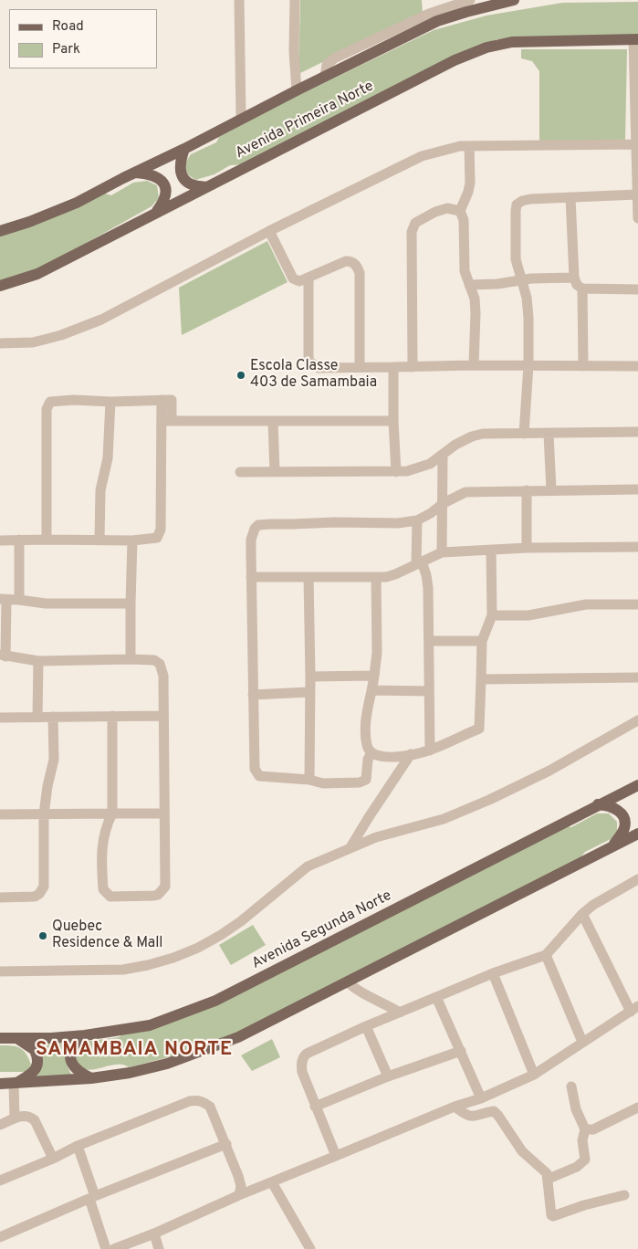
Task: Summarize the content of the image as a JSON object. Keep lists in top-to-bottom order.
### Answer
{
  "streets": {
    "main road": ["Avenida Primeira Norte", "Avenida Segunda Norte"]
  },
  "districts": ["SAMAMBAIA NORTE"],
  "places": ["Escola Classe 403 de Samambaia", "Quebec Residence & Mall"],
  "legend": ["Road", "Park"]
}
